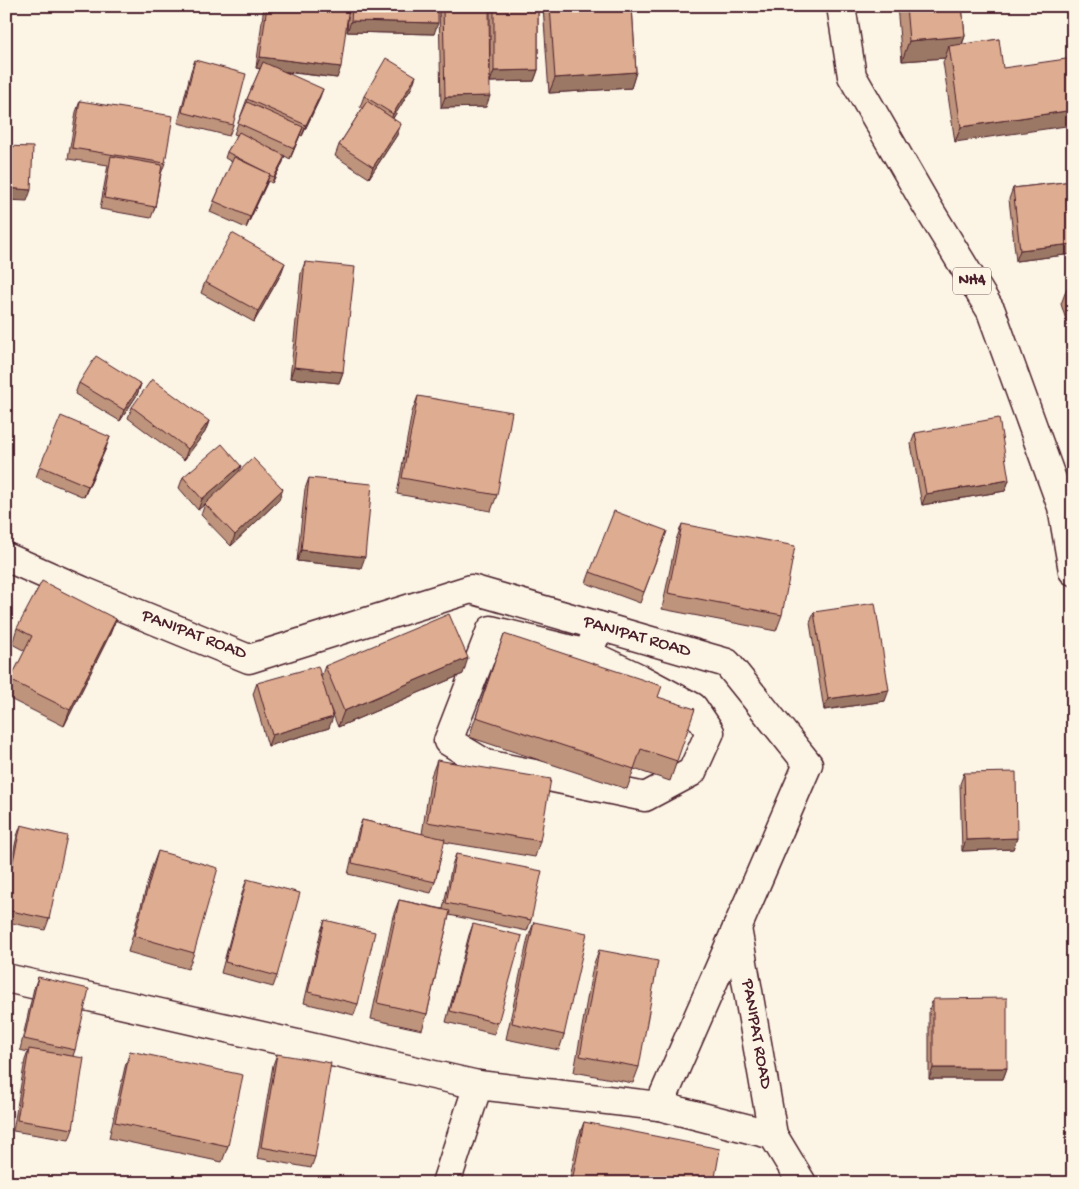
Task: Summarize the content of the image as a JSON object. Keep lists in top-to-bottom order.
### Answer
{
  "streets": {
    "main road": ["NH4", "PANIPAT ROAD"]
  }
}
